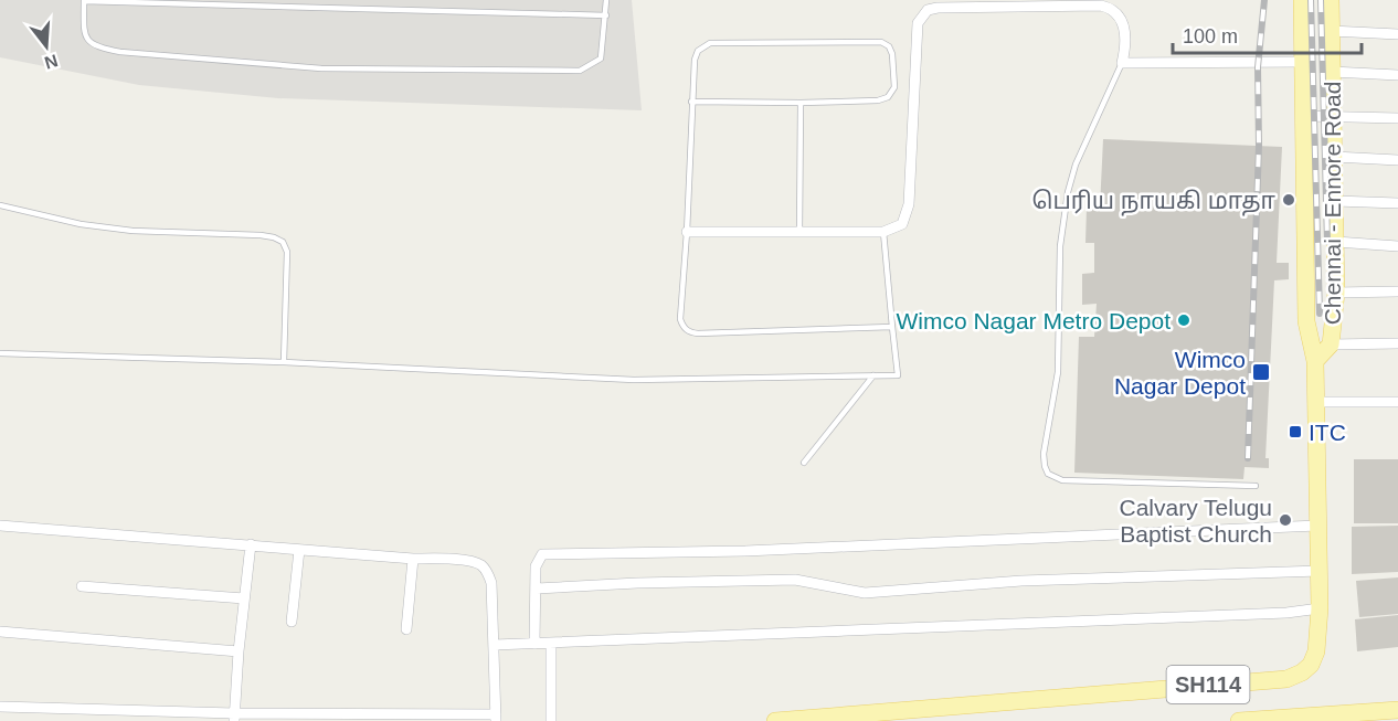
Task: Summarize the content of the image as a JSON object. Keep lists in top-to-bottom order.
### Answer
{
  "streets": {
    "main road": ["Chennai - Ennore Road", "SH114"]
  },
  "places": {
    "other": ["பெரிய நாயகி மாதா", "Wimco Nagar Metro Depot", "Calvary Telugu Baptist Church"],
    "transit": ["Wimco Nagar Depot", "ITC"]
  },
  "scale_bar": "100 m",
  "north": "bottom"
}
